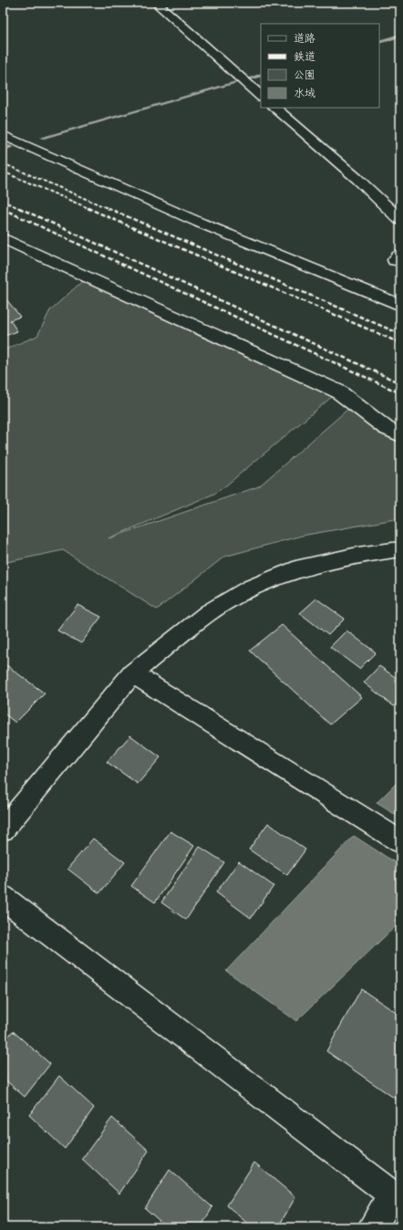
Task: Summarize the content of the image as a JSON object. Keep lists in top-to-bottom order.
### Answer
{
  "legend": [
    "道路",
    "鉄道",
    "公園",
    "水域"
  ]
}
